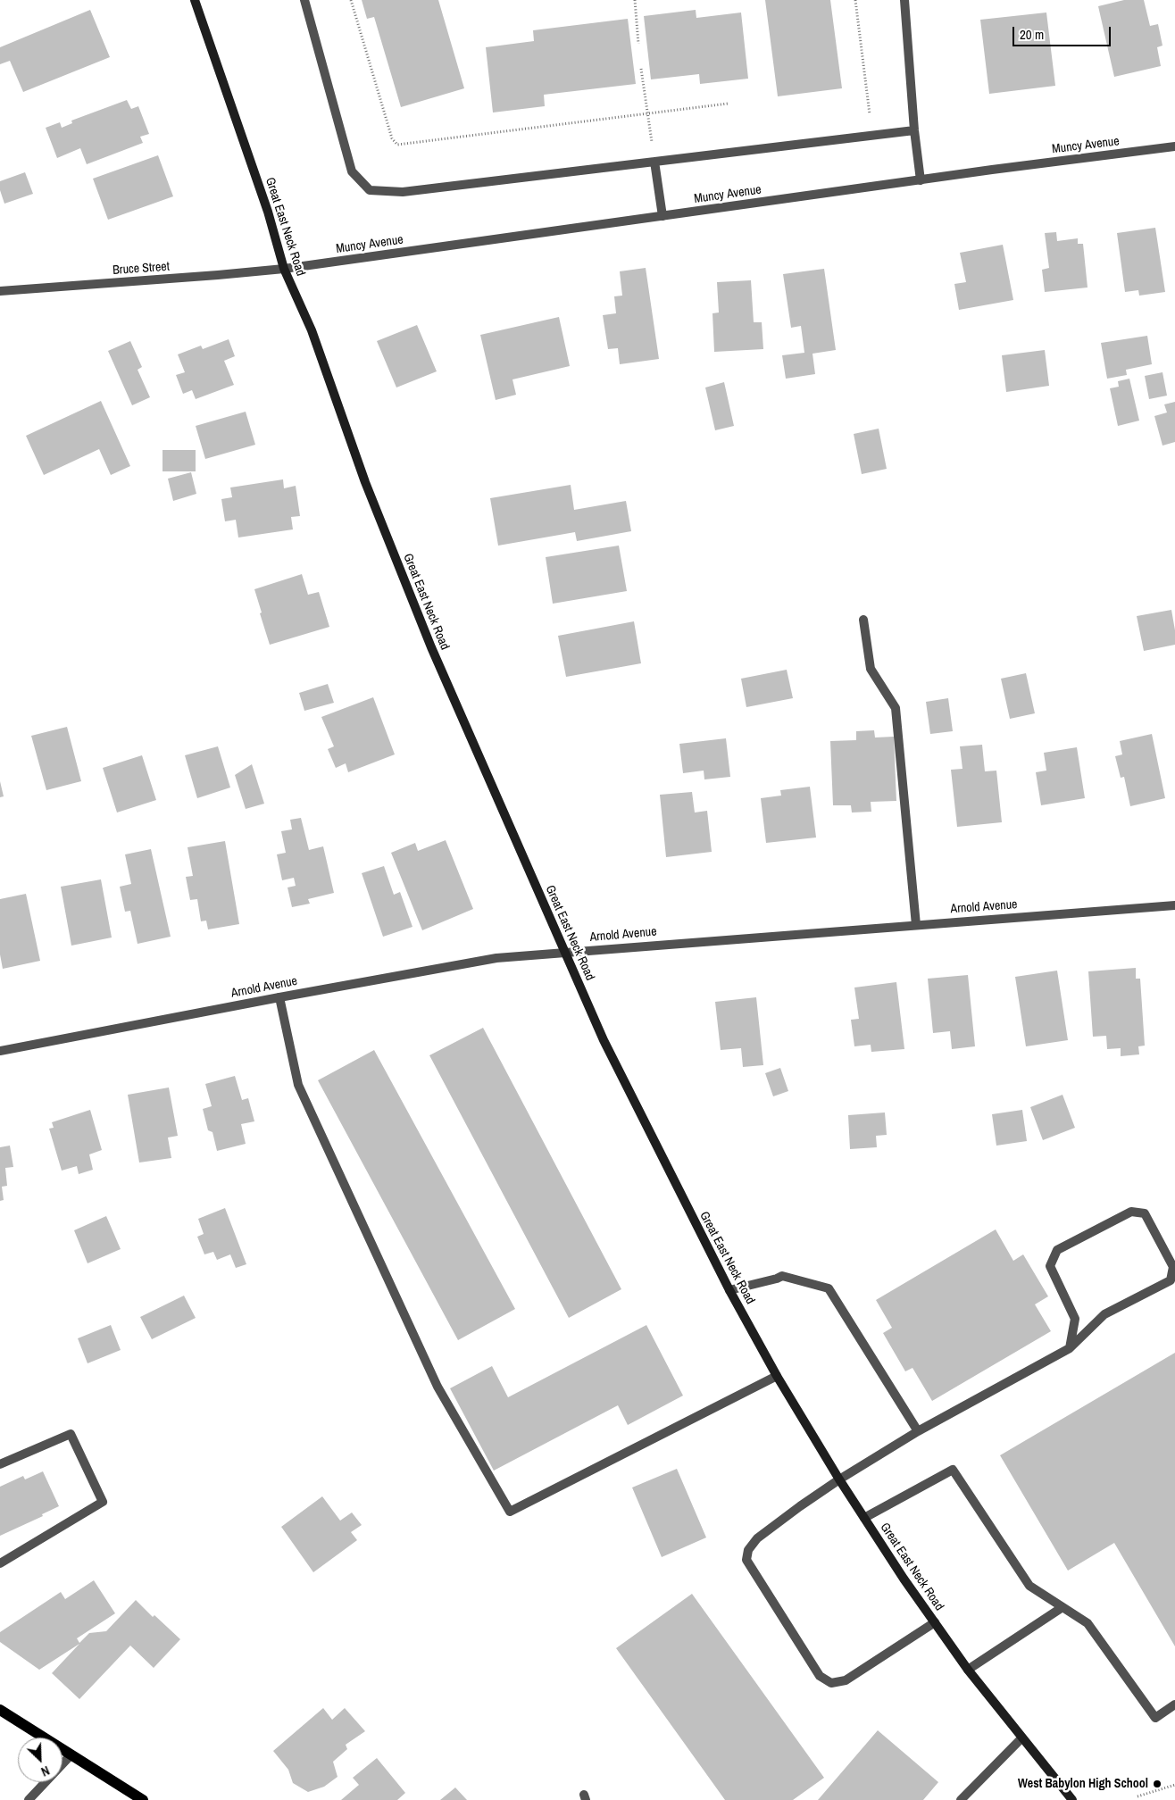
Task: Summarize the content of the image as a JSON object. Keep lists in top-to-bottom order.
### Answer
{
  "streets": {
    "main road": ["Great East Neck Road"],
    "street": ["Muncy Avenue", "Bruce Street", "Arnold Avenue"]
  },
  "crossings": [
    ["Muncy Avenue", "Great East Neck Road"],
    ["Muncy Avenue", "Bruce Street"],
    ["Great East Neck Road", "Bruce Street"],
    ["Great East Neck Road", "Arnold Avenue"]
  ],
  "places": ["West Babylon High School"],
  "scale_bar": "20 m",
  "north": "bottom right"
}
